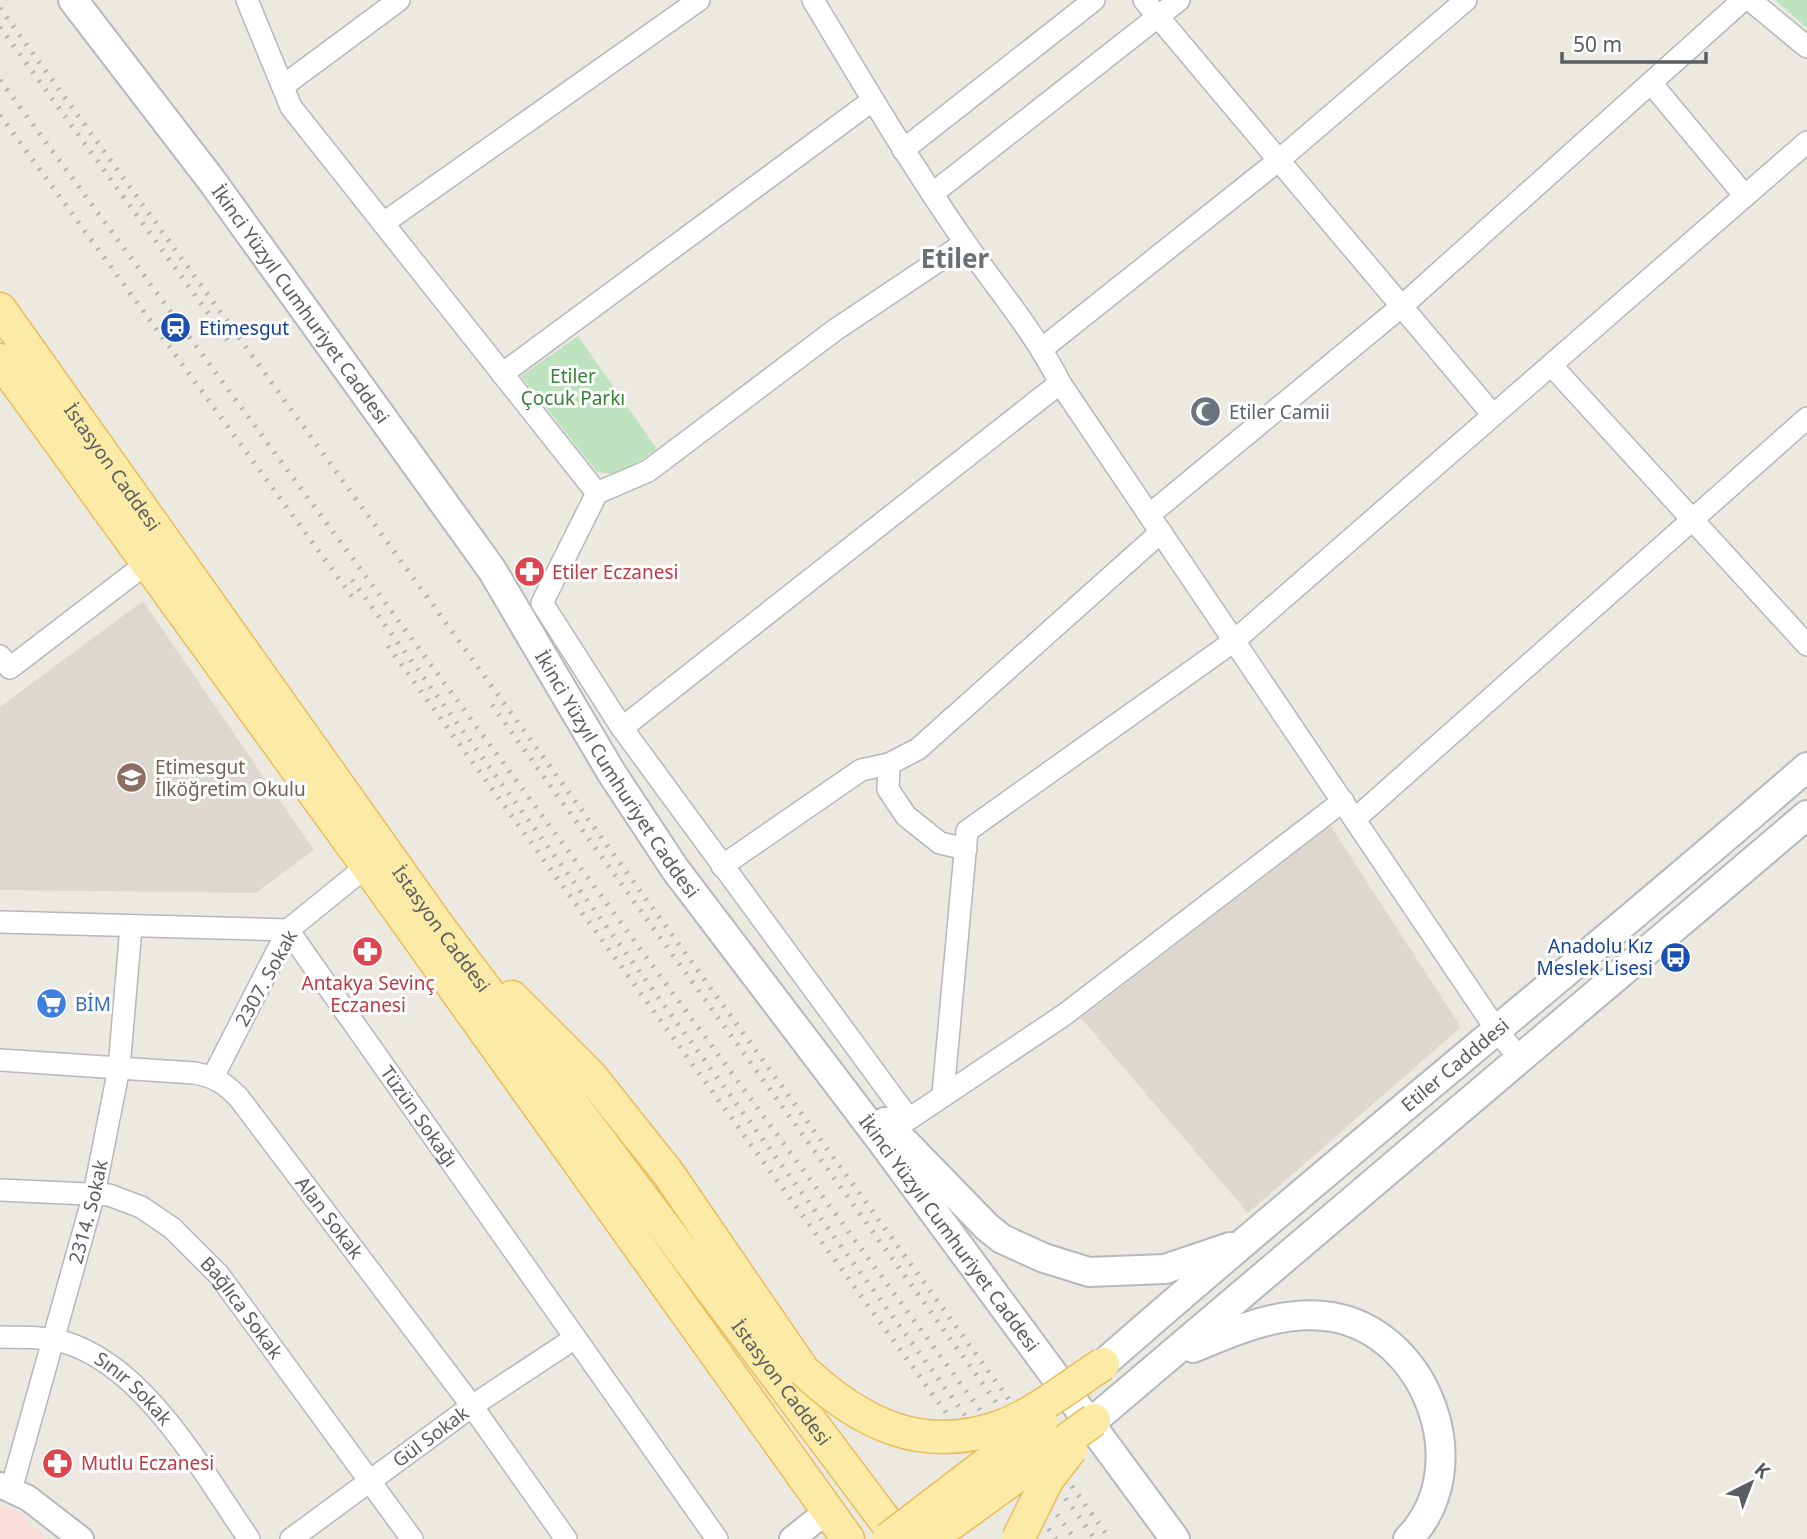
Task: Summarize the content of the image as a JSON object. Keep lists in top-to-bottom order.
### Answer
{
  "streets": {
    "main road": ["İkinci Yüzyıl Cumhuriyet Caddesi", "İstasyon Caddesi", "Etiler Cadddesi"],
    "street": [
      "2307. Sokak",
      "Tüzün Sokağı",
      "2314. Sokak",
      "Alan Sokak",
      "Bağlıca Sokak",
      "Sınır Sokak",
      "Gül Sokak"
    ]
  },
  "crossings": [
    ["İstasyon Caddesi", "2307. Sokak"],
    ["2307. Sokak", "Tüzün Sokağı"],
    ["2307. Sokak", "Alan Sokak"],
    ["Tüzün Sokağı", "Gül Sokak"],
    ["2314. Sokak", "Bağlıca Sokak"],
    ["2314. Sokak", "Sınır Sokak"],
    ["Alan Sokak", "Gül Sokak"],
    ["Bağlıca Sokak", "Gül Sokak"]
  ],
  "districts": ["Etiler"],
  "parks": ["Etiler Çocuk Parkı"],
  "places": {
    "station": ["Etimesgut"],
    "mosque": ["Etiler Camii"],
    "pharmacy": ["Etiler Eczanesi", "Antakya Sevinç Eczanesi", "Mutlu Eczanesi"],
    "school or university": ["Etimesgut İlköğretim Okulu"],
    "bus stop": ["Anadolu Kız Meslek Lisesi"],
    "supermarket": ["BİM"]
  },
  "scale_bar": "50 m",
  "north": "top right"
}
